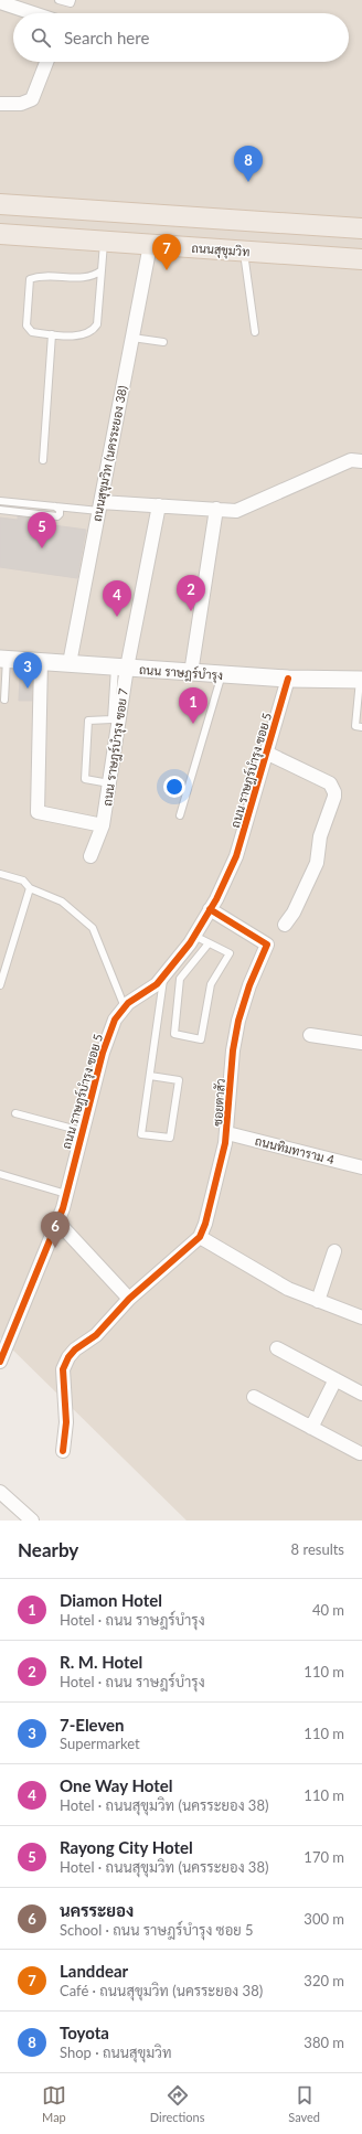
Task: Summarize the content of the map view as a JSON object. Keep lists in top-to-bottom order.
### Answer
{
  "streets": {
    "main road": ["ถนนสุขุมวิท"],
    "street": [
      "ถนนสุขุมวิท (นครระยอง 38)",
      "ถนน ราษฎร์บำรุง",
      "ถนน ราษฎร์บำรุง ซอย 7",
      "ถนน ราษฎร์บำรุง ซอย 5",
      "ซอยตาสัว",
      "ถนนทิมทาราม 4"
    ]
  },
  "crossings": [
    ["ถนนสุขุมวิท", "ถนนสุขุมวิท (นครระยอง 38)"],
    ["ถนนสุขุมวิท (นครระยอง 38)", "ถนน ราษฎร์บำรุง"],
    ["ถนน ราษฎร์บำรุง", "ถนน ราษฎร์บำรุง ซอย 7"],
    ["ถนน ราษฎร์บำรุง", "ถนน ราษฎร์บำรุง ซอย 5"],
    ["ถนน ราษฎร์บำรุง ซอย 5", "ซอยตาสัว"],
    ["ซอยตาสัว", "ถนนทิมทาราม 4"]
  ],
  "page": {
    "search": "Search here",
    "pins": [
      "8",
      "7",
      "5",
      "2",
      "4",
      "3",
      "1",
      "6"
    ],
    "heading": ["Nearby", "8 results"],
    "list": [
      {
        "mark": "1",
        "name": "Diamon Hotel",
        "note": "Hotel · ถนน ราษฎร์บำรุง",
        "value": "40 m"
      },
      {
        "mark": "2",
        "name": "R. M. Hotel",
        "note": "Hotel · ถนน ราษฎร์บำรุง",
        "value": "110 m"
      },
      {
        "mark": "3",
        "name": "7-Eleven",
        "note": "Supermarket",
        "value": "110 m"
      },
      {
        "mark": "4",
        "name": "One Way Hotel",
        "note": "Hotel · ถนนสุขุมวิท (นครระยอง 38)",
        "value": "110 m"
      },
      {
        "mark": "5",
        "name": "Rayong City Hotel",
        "note": "Hotel · ถนนสุขุมวิท (นครระยอง 38)",
        "value": "170 m"
      },
      {
        "mark": "6",
        "name": "นครระยอง",
        "note": "School · ถนน ราษฎร์บำรุง ซอย 5",
        "value": "300 m"
      },
      {
        "mark": "7",
        "name": "Landdear",
        "note": "Café · ถนนสุขุมวิท (นครระยอง 38)",
        "value": "320 m"
      },
      {
        "mark": "8",
        "name": "Toyota",
        "note": "Shop · ถนนสุขุมวิท",
        "value": "380 m"
      }
    ],
    "nav": ["Map", "Directions", "Saved"]
  }
}
